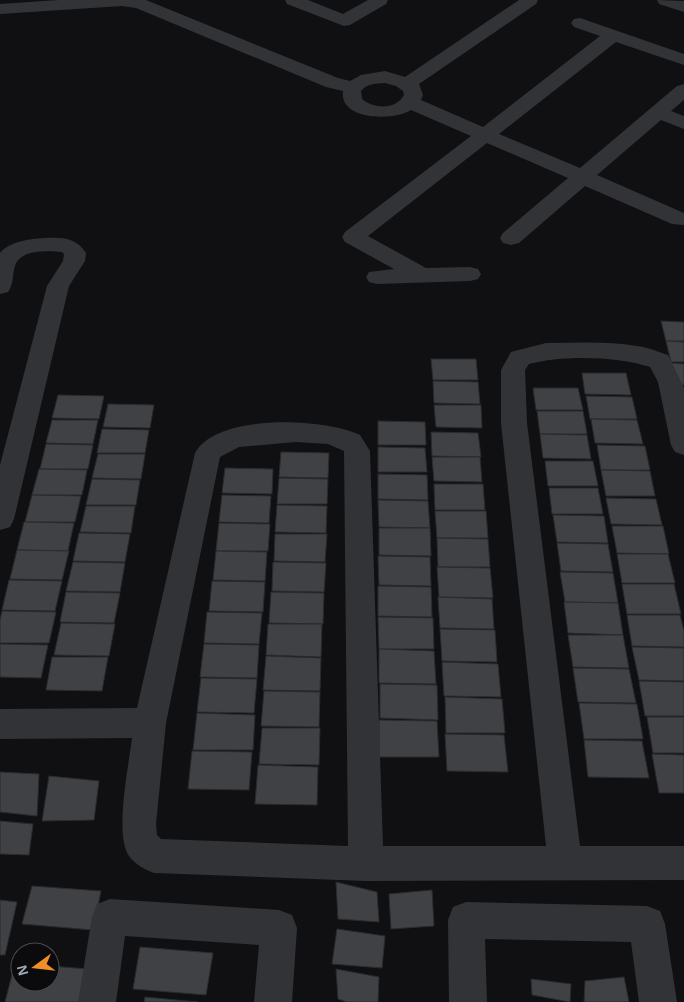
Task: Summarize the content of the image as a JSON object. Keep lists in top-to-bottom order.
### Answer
{
  "north": "left"
}
